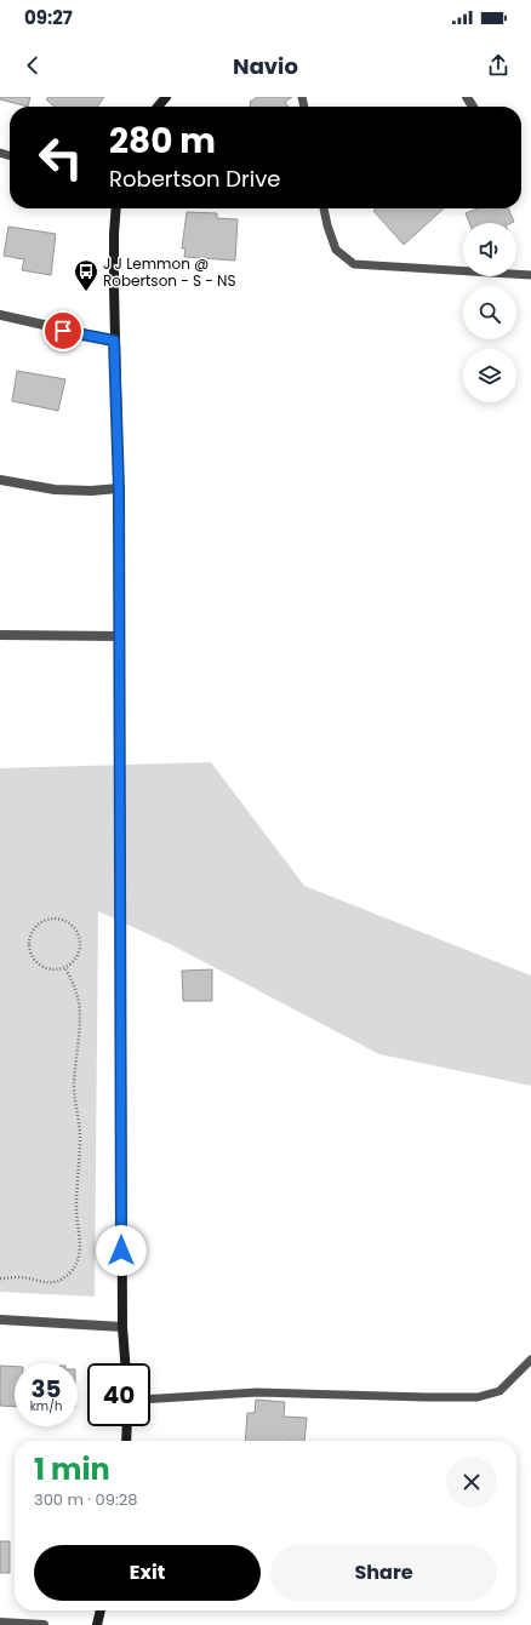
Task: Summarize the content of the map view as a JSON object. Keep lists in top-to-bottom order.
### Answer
{
  "places": {
    "bus stop": ["J J Lemmon @ Robertson - S - NS"]
  },
  "page": {
    "status": "09:27",
    "header": "Navio",
    "turn": ["280 m", "Robertson Drive"],
    "speed": "35 km/h",
    "limit": "40",
    "heading": ["1 min", "300 m · 09:28"],
    "buttons": ["Exit", "Share"]
  }
}
